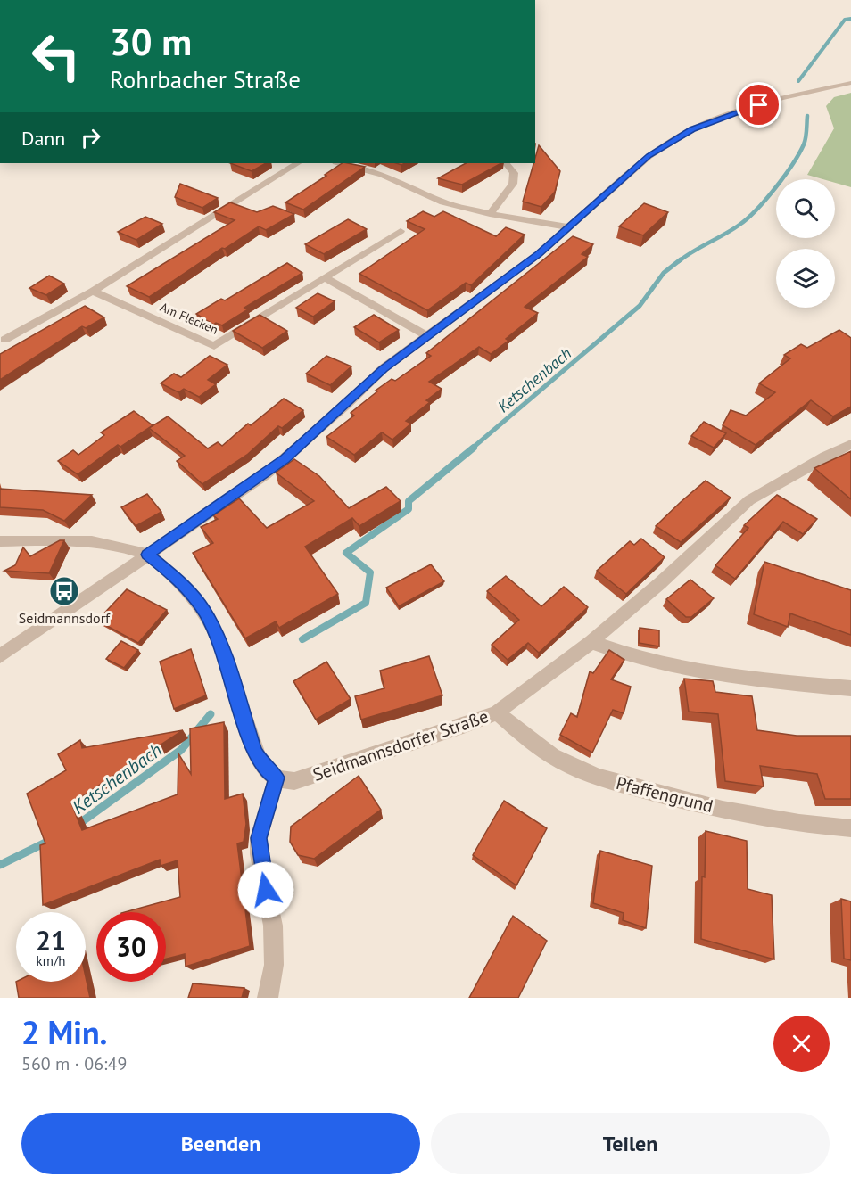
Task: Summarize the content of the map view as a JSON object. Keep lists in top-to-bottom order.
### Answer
{
  "streets": {
    "street": ["Am Flecken", "Seidmannsdorfer Straße", "Pfaffengrund"]
  },
  "crossings": [
    ["Seidmannsdorfer Straße", "Pfaffengrund"]
  ],
  "water": ["Ketschenbach"],
  "places": {
    "bus stop": ["Seidmannsdorf"]
  },
  "page": {
    "turn": ["30 m", "Rohrbacher Straße"],
    "then": "Dann",
    "speed": "21 km/h",
    "limit": "30",
    "heading": ["2 Min.", "560 m · 06:49"],
    "buttons": ["Beenden", "Teilen"]
  }
}
